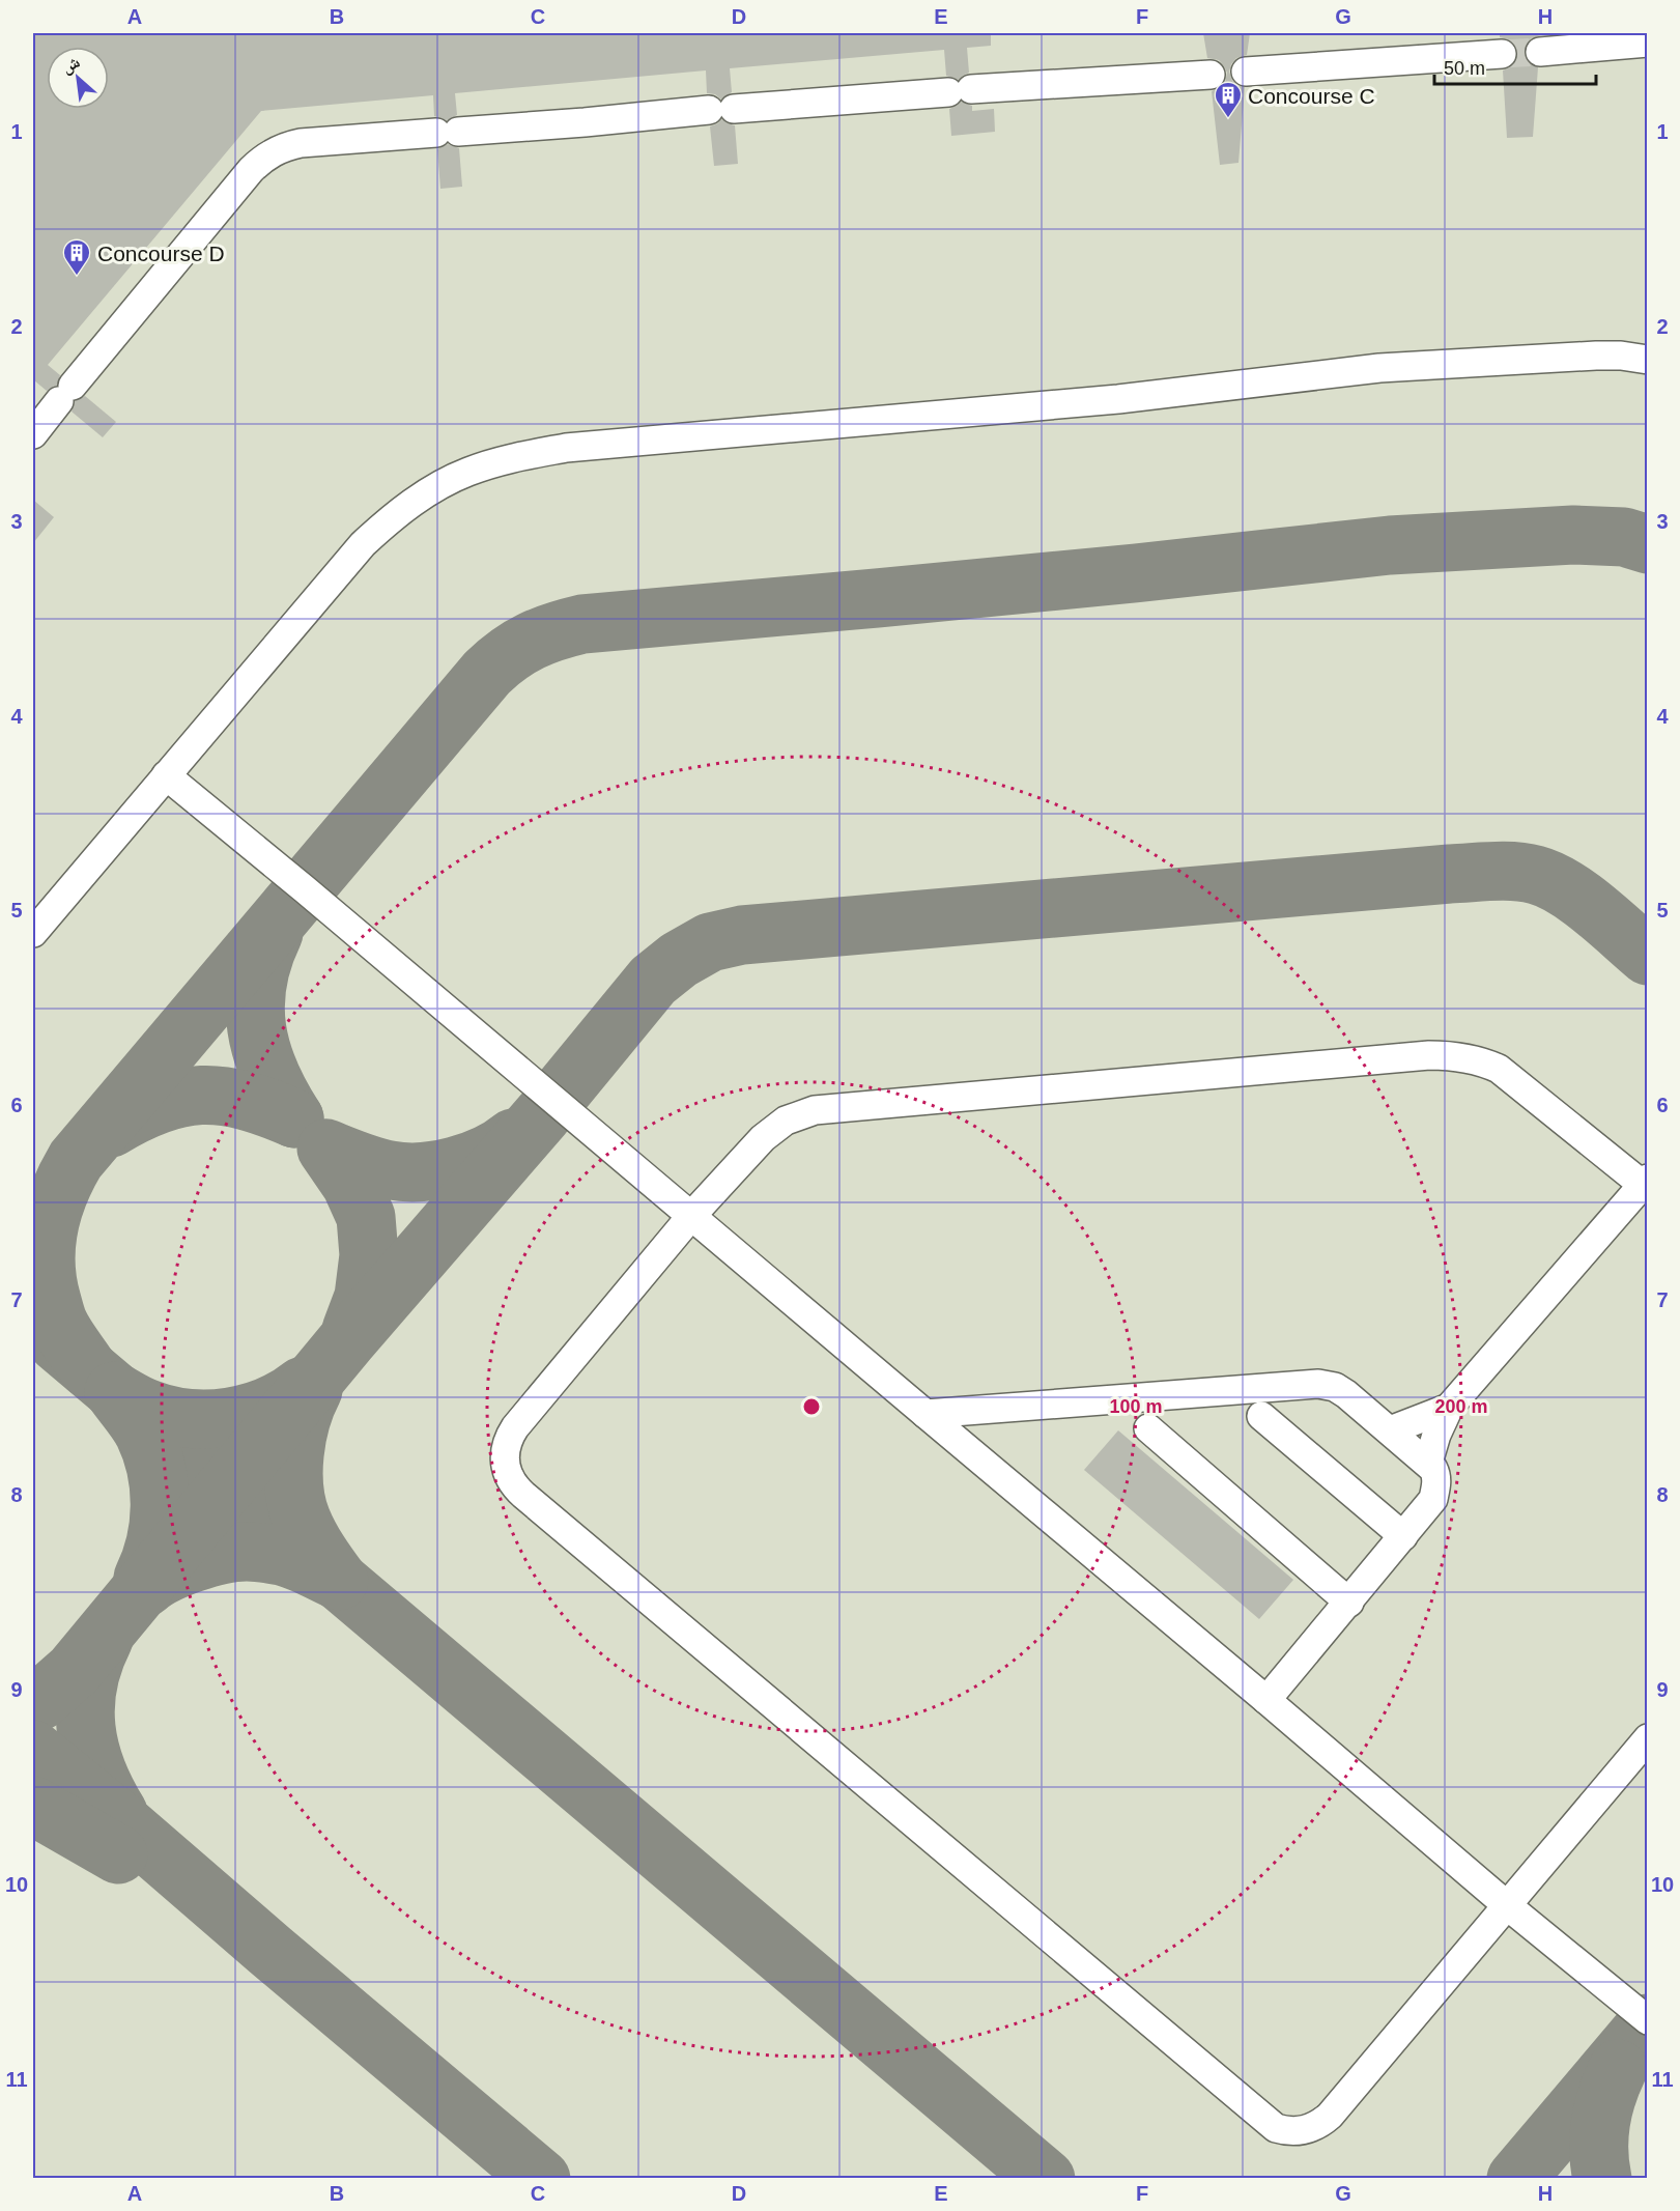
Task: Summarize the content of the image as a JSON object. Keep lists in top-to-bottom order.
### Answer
{
  "places": {
    "building": ["Concourse C", "Concourse D"]
  },
  "scale_bar": "50 m",
  "north": "top left",
  "grid": {
    "columns": [
      "A",
      "B",
      "C",
      "D",
      "E",
      "F",
      "G",
      "H"
    ],
    "rows": [
      "1",
      "2",
      "3",
      "4",
      "5",
      "6",
      "7",
      "8",
      "9",
      "10",
      "11"
    ]
  },
  "rings": ["100 m", "200 m"]
}
